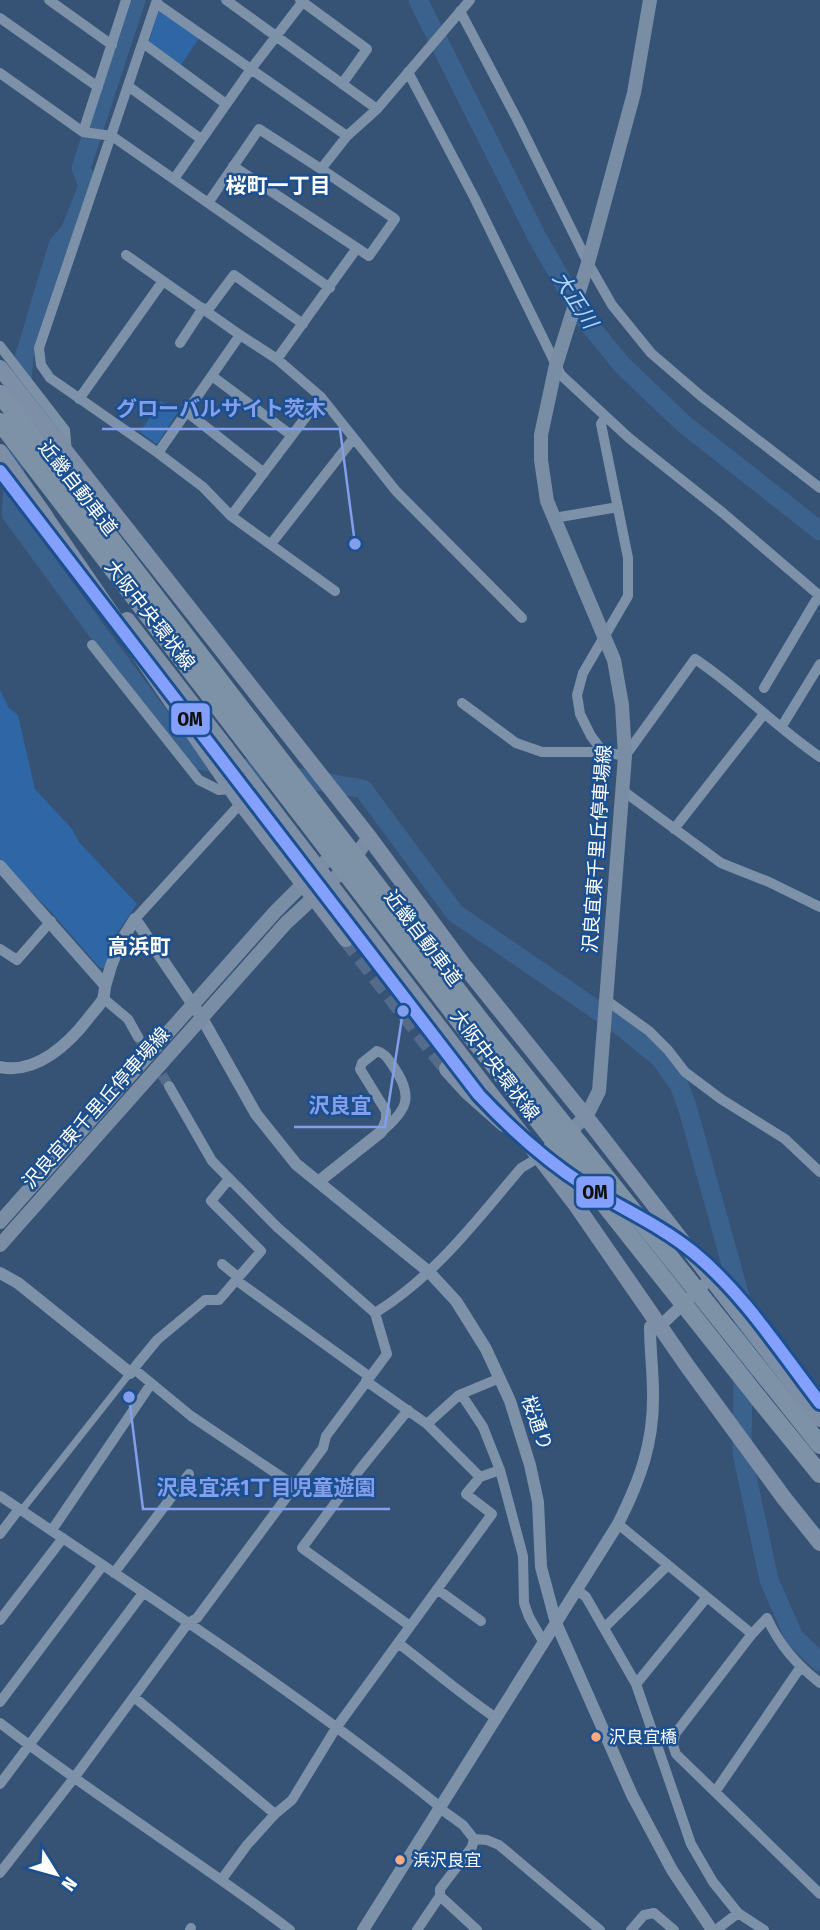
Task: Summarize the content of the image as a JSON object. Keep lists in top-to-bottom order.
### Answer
{
  "streets": {
    "highway": ["近畿自動車道"],
    "main road": ["大阪中央環状線", "沢良宜東千里丘停車場線"],
    "street": ["桜通り"]
  },
  "crossings": [
    ["大阪中央環状線", "沢良宜東千里丘停車場線"],
    ["沢良宜東千里丘停車場線", "桜通り"]
  ],
  "districts": ["桜町一丁目", "高浜町"],
  "water": ["大正川"],
  "places": [
    "グローバルサイト茨木",
    "沢良宜",
    "沢良宜浜1丁目児童遊園",
    "沢良宜橋",
    "浜沢良宜"
  ],
  "lines": ["transit line OM"],
  "north": "bottom right"
}
